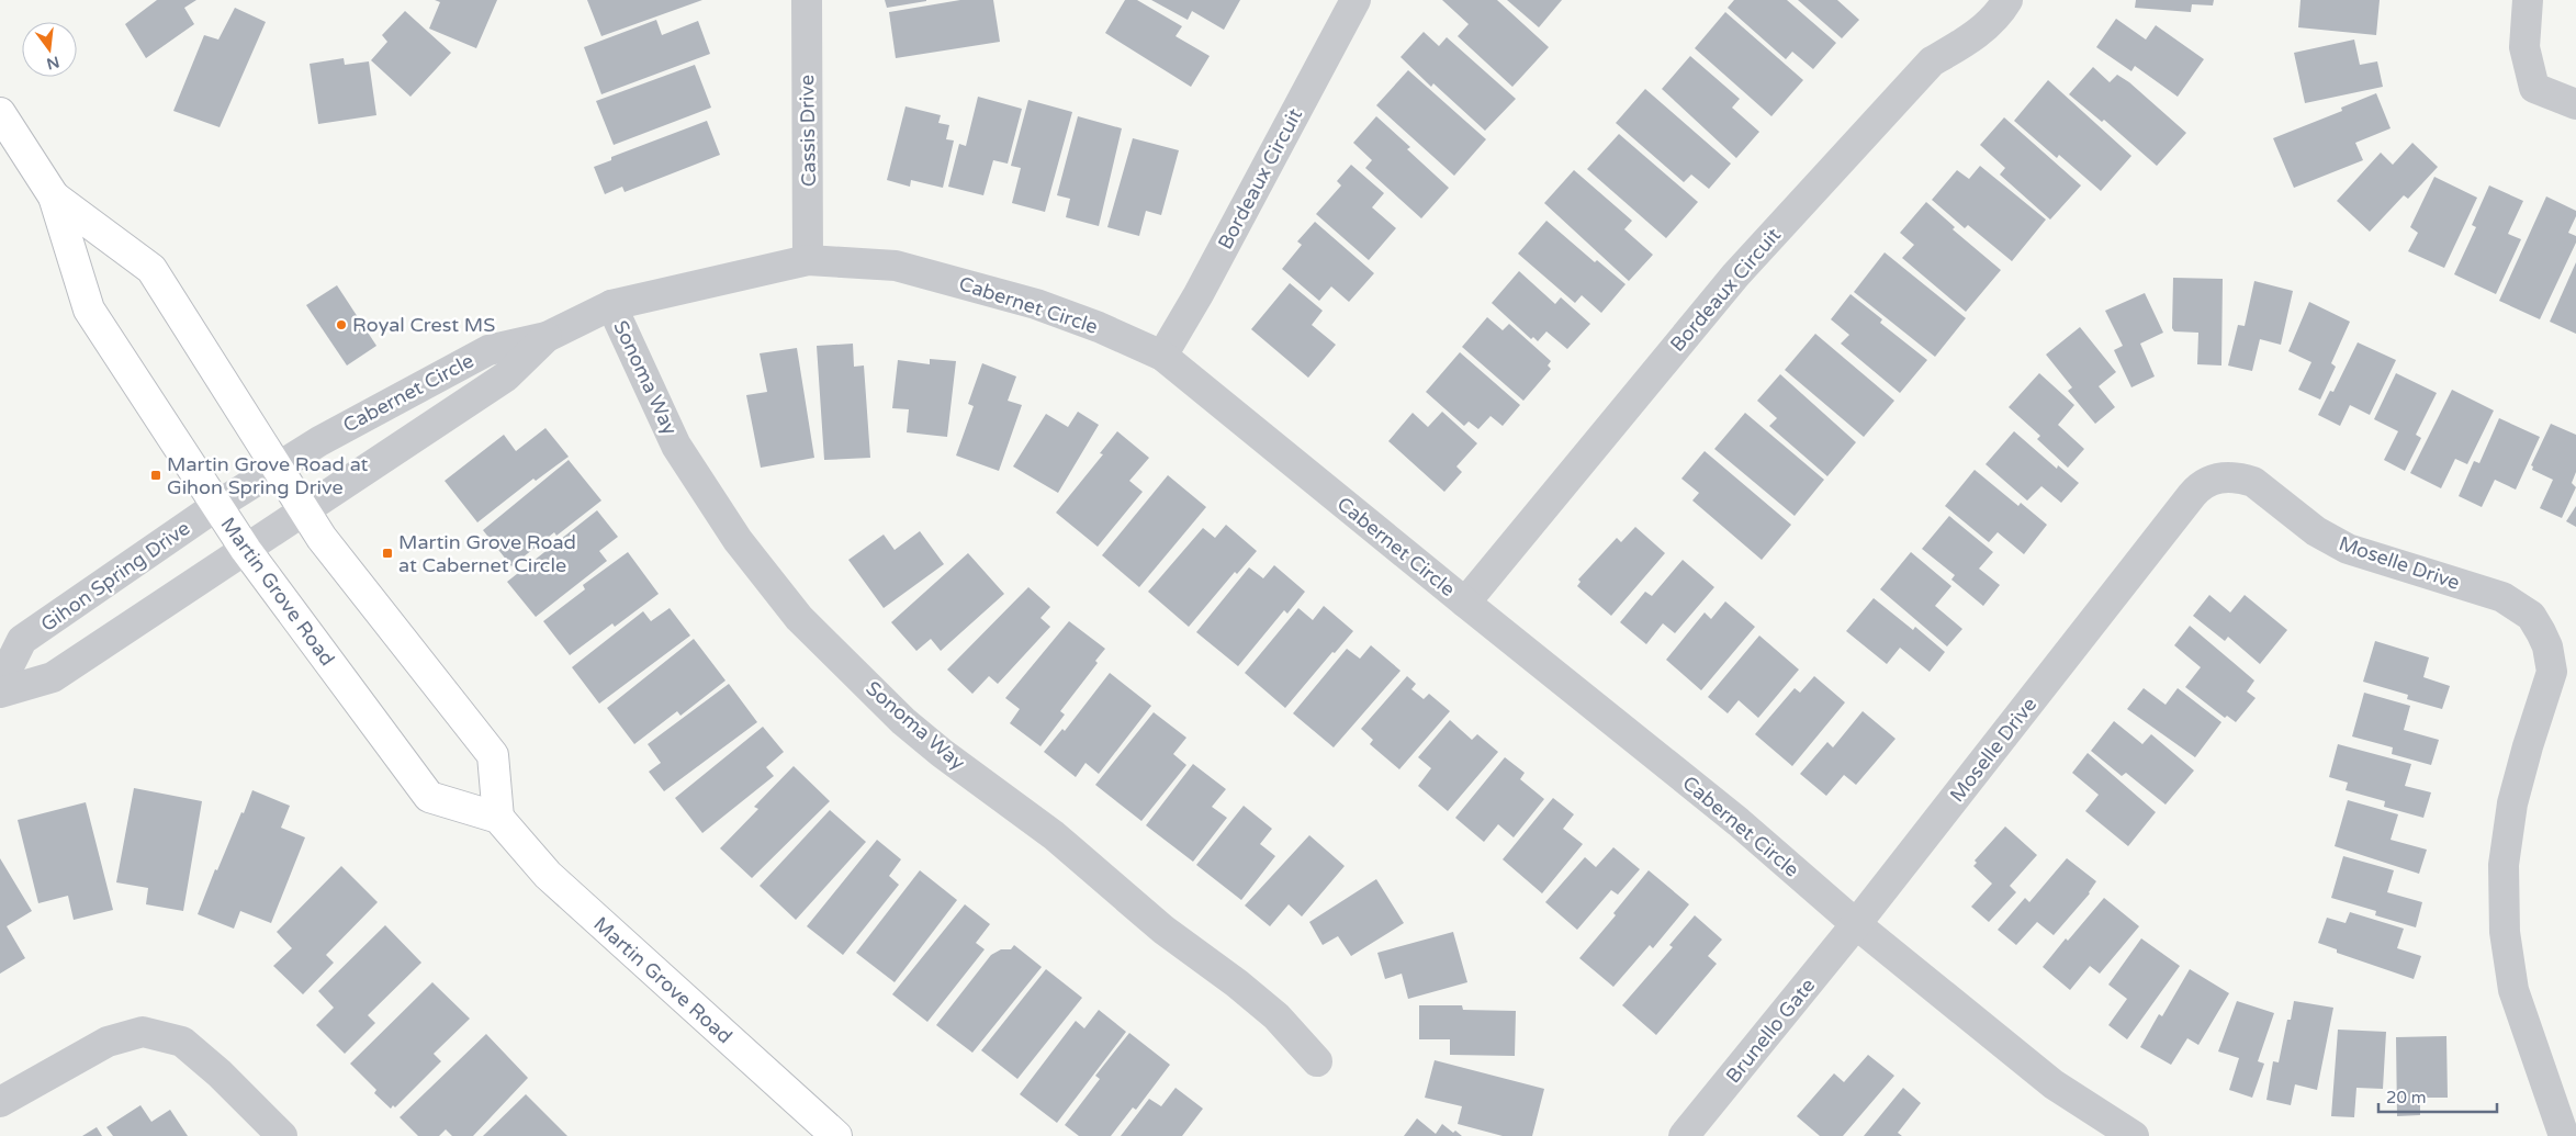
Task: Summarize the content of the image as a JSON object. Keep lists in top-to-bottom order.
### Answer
{
  "streets": {
    "main road": ["Martin Grove Road"],
    "street": [
      "Cassis Drive",
      "Bordeaux Circuit",
      "Cabernet Circle",
      "Sonoma Way",
      "Moselle Drive",
      "Gihon Spring Drive",
      "Brunello Gate"
    ]
  },
  "crossings": [
    ["Cassis Drive", "Cabernet Circle"],
    ["Bordeaux Circuit", "Cabernet Circle"],
    ["Cabernet Circle", "Sonoma Way"],
    ["Cabernet Circle", "Moselle Drive"],
    ["Cabernet Circle", "Gihon Spring Drive"],
    ["Cabernet Circle", "Martin Grove Road"],
    ["Cabernet Circle", "Brunello Gate"],
    ["Moselle Drive", "Brunello Gate"],
    ["Gihon Spring Drive", "Martin Grove Road"]
  ],
  "places": {
    "other": ["Royal Crest MS"],
    "transit": ["Martin Grove Road at Gihon Spring Drive", "Martin Grove Road at Cabernet Circle"]
  },
  "scale_bar": "20 m",
  "north": "bottom"
}
